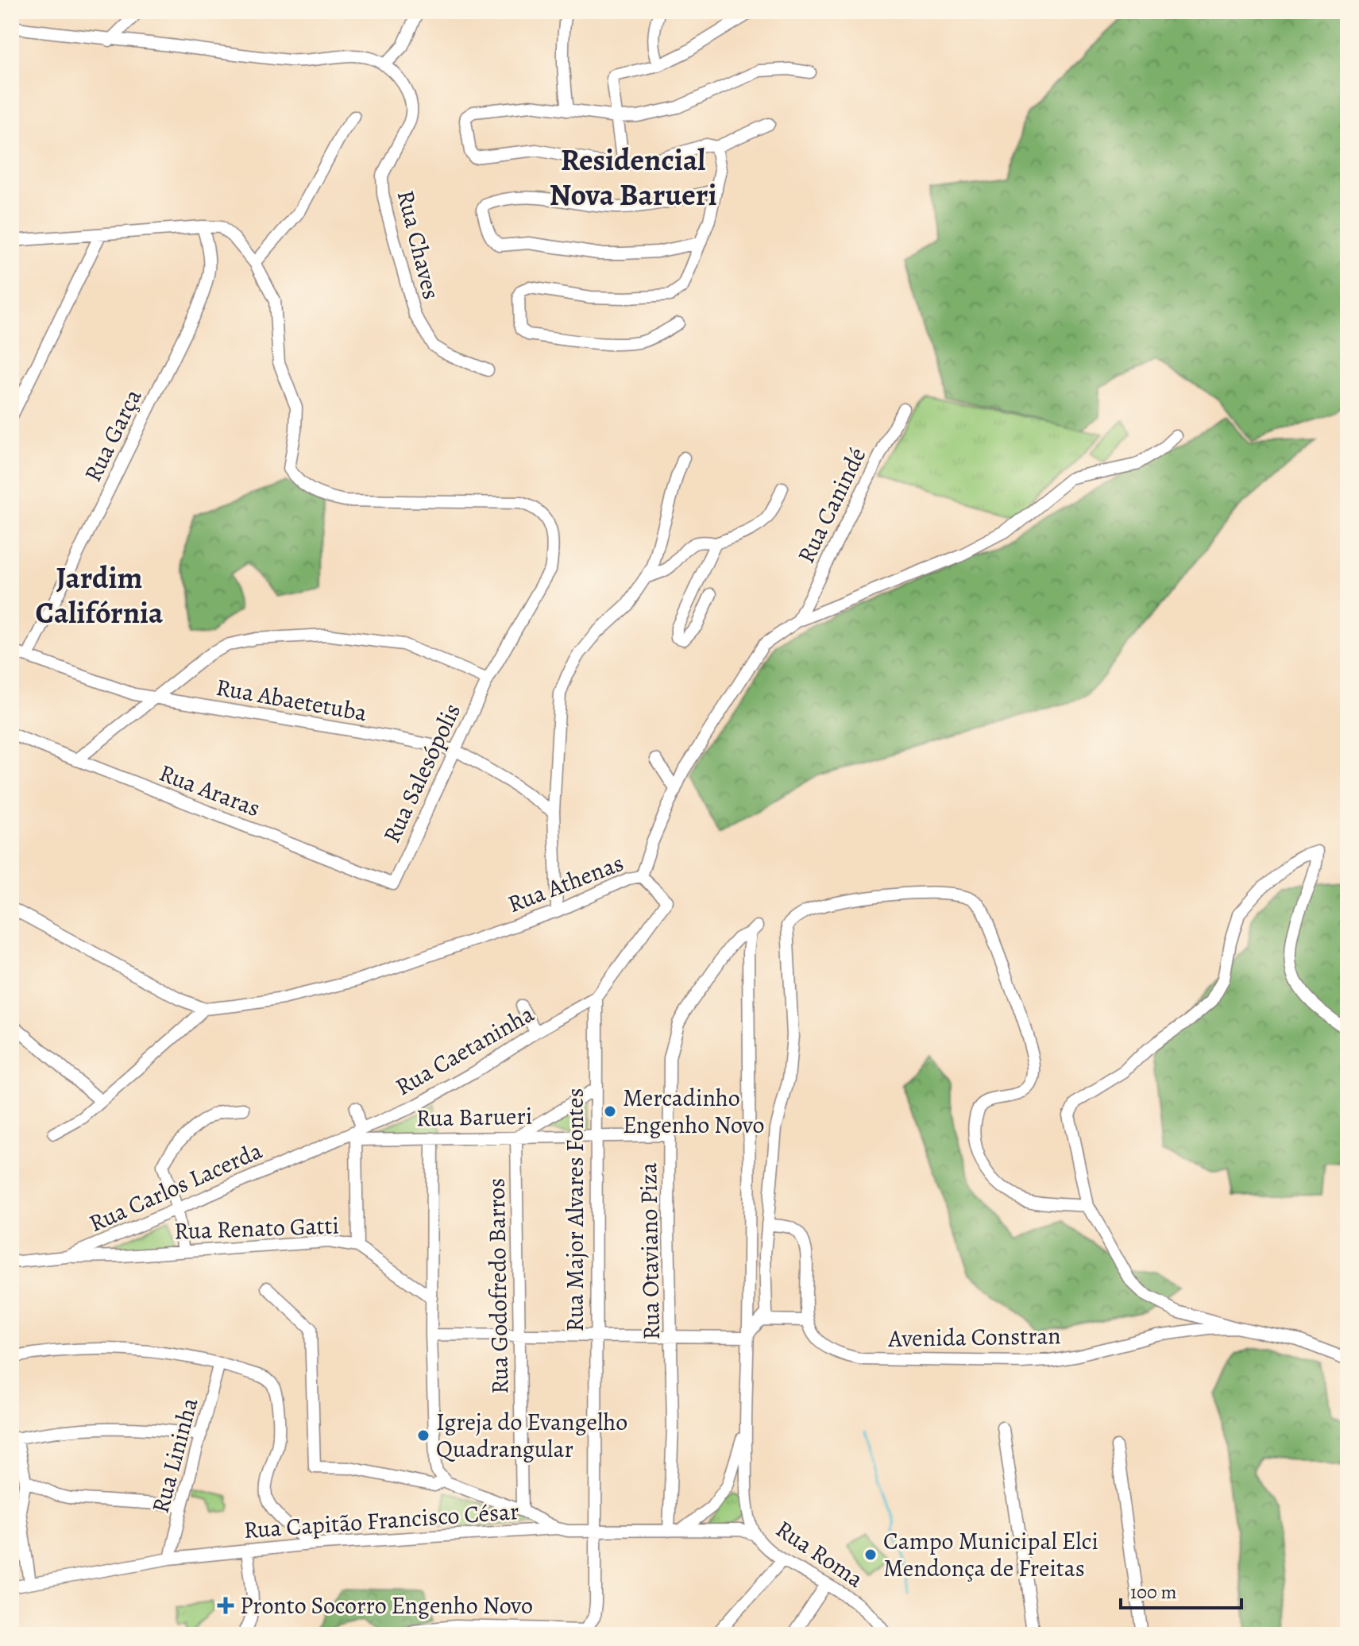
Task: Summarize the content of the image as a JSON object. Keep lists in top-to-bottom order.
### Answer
{
  "streets": {
    "street": [
      "Rua Chaves",
      "Rua Garça",
      "Rua Canindé",
      "Rua Abaetetuba",
      "Rua Salesópolis",
      "Rua Araras",
      "Rua Athenas",
      "Rua Caetaninha",
      "Rua Barueri",
      "Rua Carlos Lacerda",
      "Rua Major Alvares Fontes",
      "Rua Renato Gatti",
      "Rua Otaviano Piza",
      "Rua Godofredo Barros",
      "Avenida Constran",
      "Rua Lininha",
      "Rua Capitão Francisco César",
      "Rua Roma"
    ]
  },
  "crossings": [
    ["Rua Garça", "Rua Abaetetuba"],
    ["Rua Garça", "Rua Salesópolis"],
    ["Rua Canindé", "Rua Athenas"],
    ["Rua Abaetetuba", "Rua Salesópolis"],
    ["Rua Salesópolis", "Rua Araras"],
    ["Rua Caetaninha", "Rua Barueri"],
    ["Rua Caetaninha", "Rua Carlos Lacerda"],
    ["Rua Caetaninha", "Rua Major Alvares Fontes"],
    ["Rua Barueri", "Rua Carlos Lacerda"],
    ["Rua Barueri", "Rua Major Alvares Fontes"],
    ["Rua Barueri", "Rua Otaviano Piza"],
    ["Rua Barueri", "Rua Godofredo Barros"],
    ["Rua Carlos Lacerda", "Rua Renato Gatti"],
    ["Rua Major Alvares Fontes", "Rua Capitão Francisco César"],
    ["Rua Otaviano Piza", "Rua Capitão Francisco César"],
    ["Rua Lininha", "Rua Capitão Francisco César"],
    ["Rua Capitão Francisco César", "Rua Roma"]
  ],
  "districts": ["Residencial Nova Barueri", "Jardim Califórnia"],
  "places": {
    "other": ["Mercadinho Engenho Novo", "Igreja do Evangelho Quadrangular", "Campo Municipal Elci Mendonça de Freitas"],
    "health": ["Pronto Socorro Engenho Novo"]
  },
  "scale_bar": "100 m"
}
